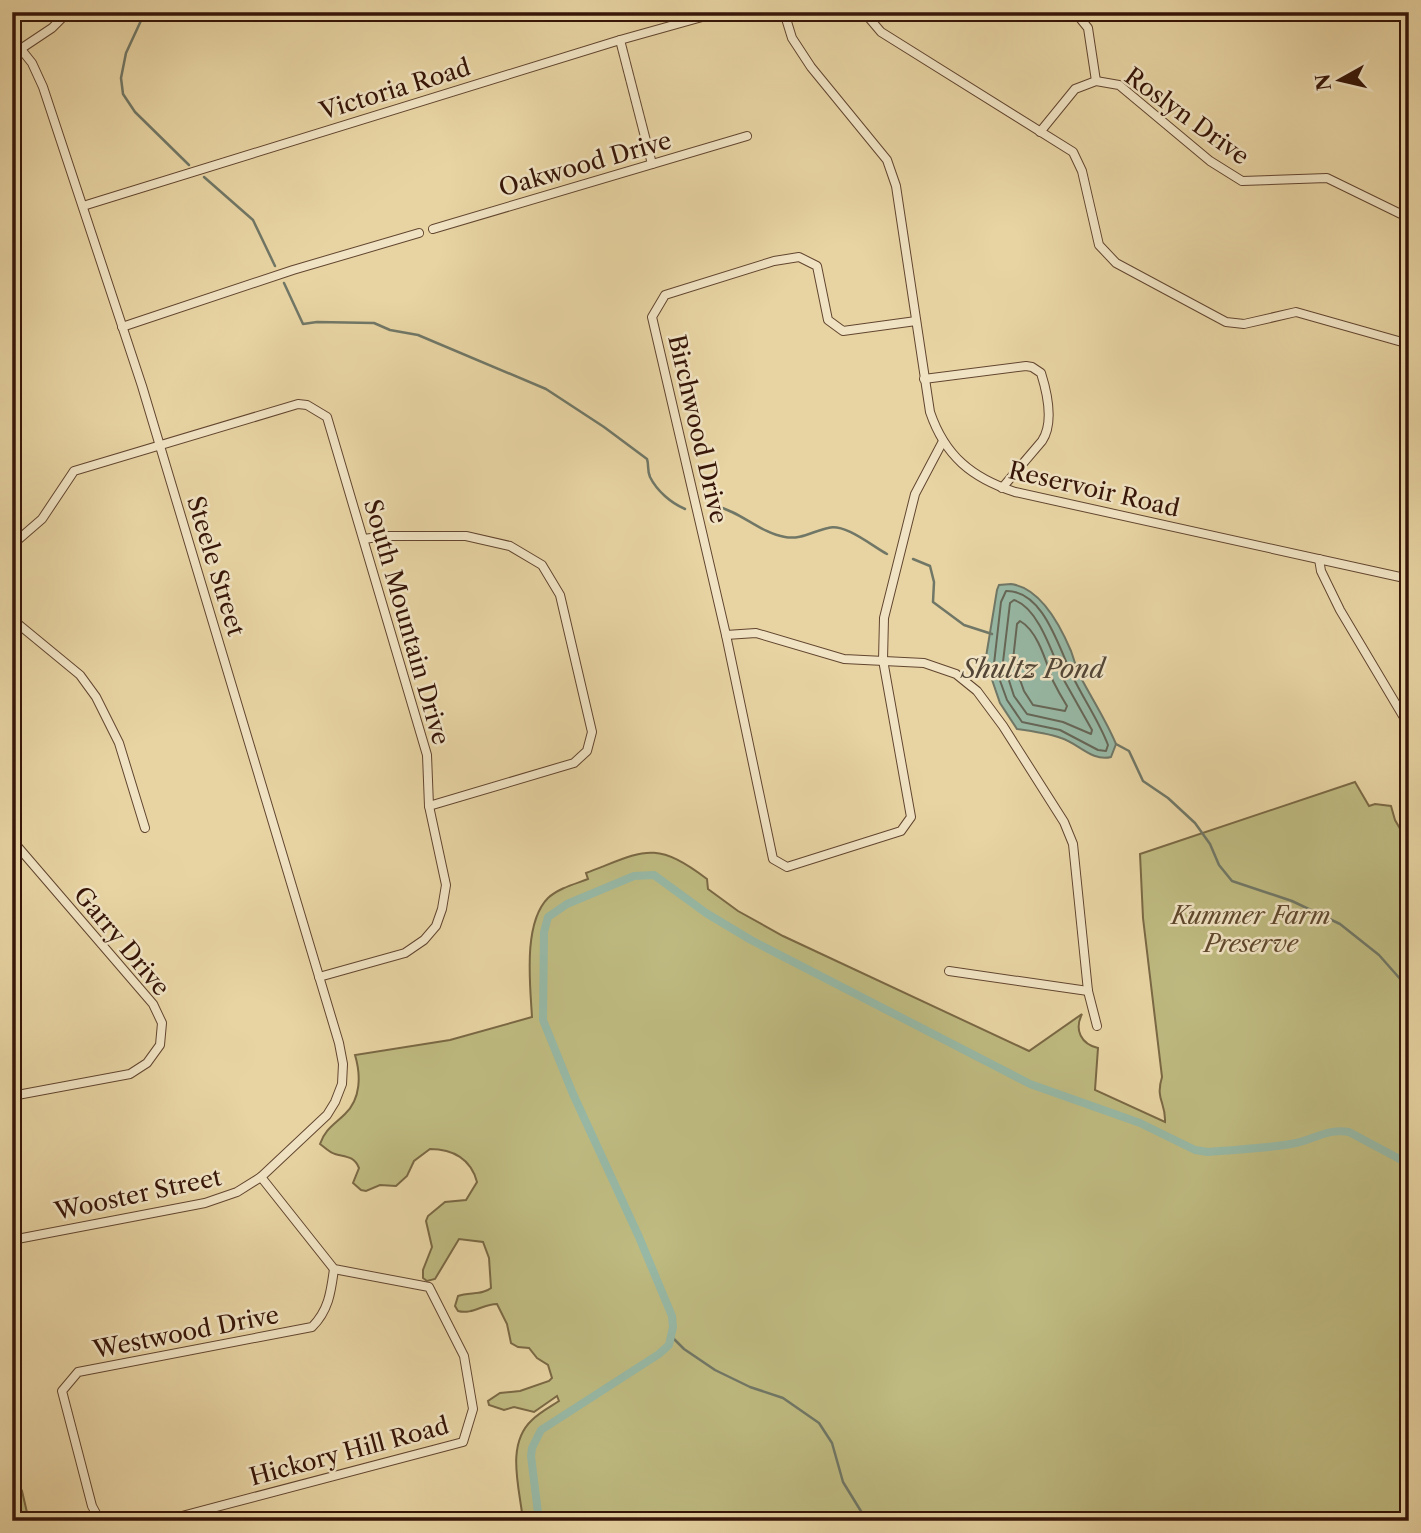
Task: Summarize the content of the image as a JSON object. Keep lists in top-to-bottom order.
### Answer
{
  "streets": {
    "street": [
      "Victoria Road",
      "Roslyn Drive",
      "Oakwood Drive",
      "Birchwood Drive",
      "Reservoir Road",
      "Steele Street",
      "South Mountain Drive",
      "Garry Drive",
      "Wooster Street",
      "Westwood Drive",
      "Hickory Hill Road"
    ]
  },
  "crossings": [
    ["Victoria Road", "Steele Street"],
    ["Birchwood Drive", "Reservoir Road"],
    ["Steele Street", "South Mountain Drive"],
    ["Steele Street", "Wooster Street"],
    ["Westwood Drive", "Hickory Hill Road"]
  ],
  "water": ["Shultz Pond"],
  "parks": ["Kummer Farm Preserve"],
  "north": "left"
}
